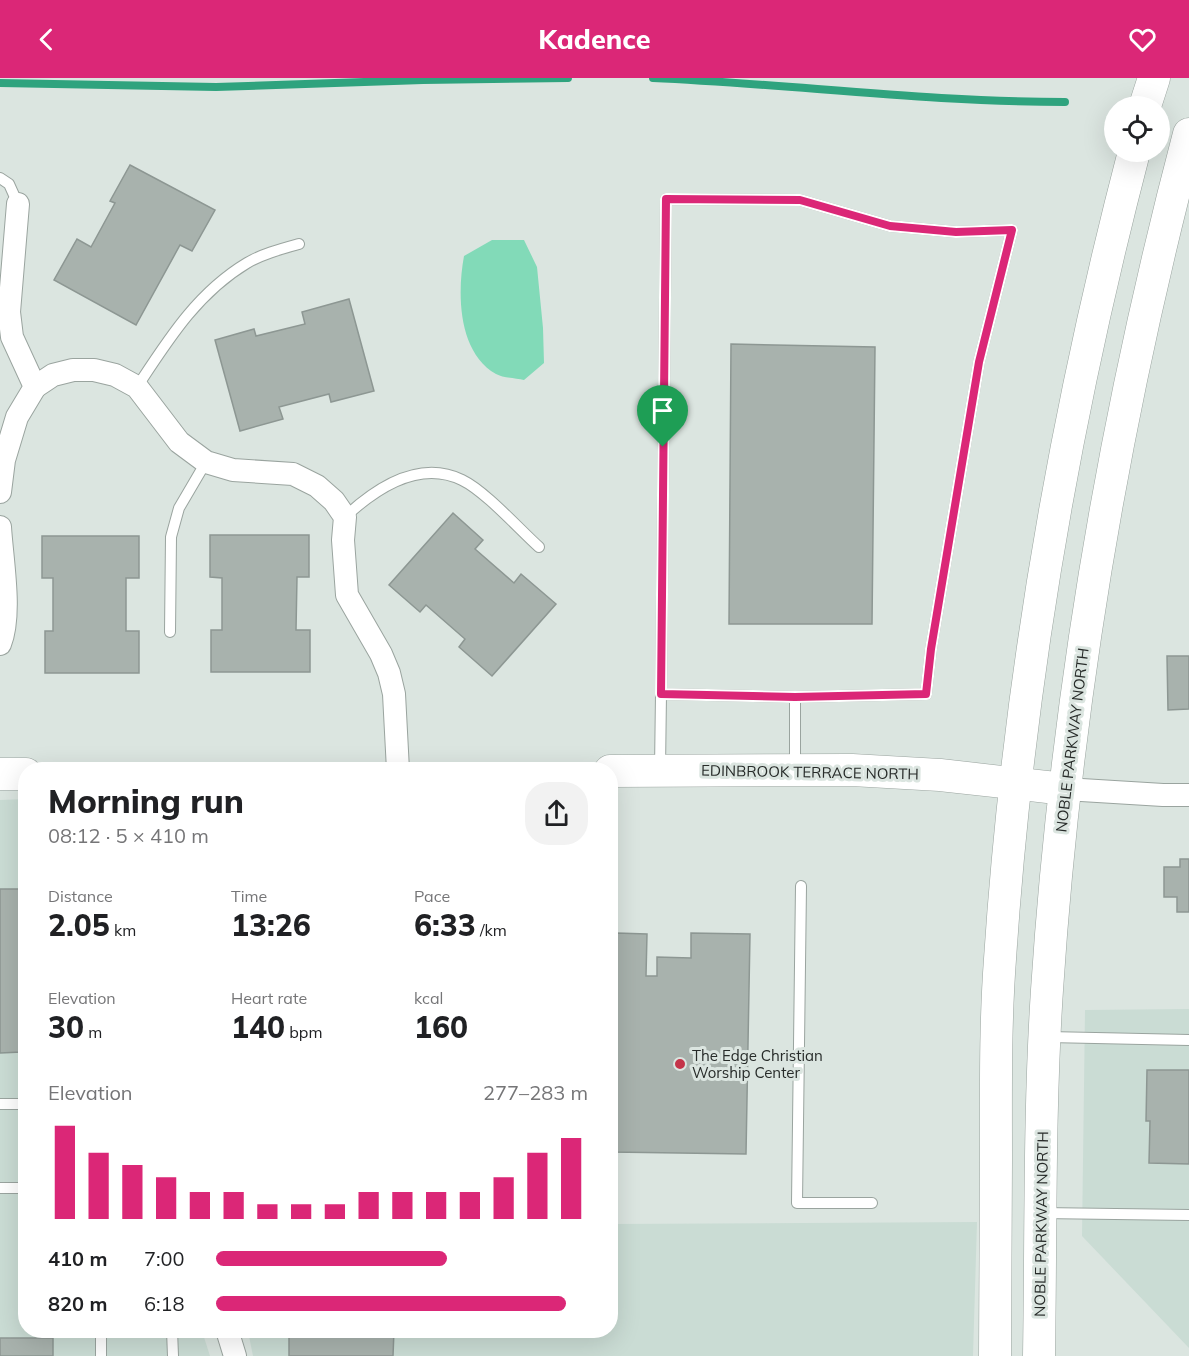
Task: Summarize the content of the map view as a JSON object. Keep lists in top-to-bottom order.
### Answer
{
  "streets": {
    "main road": ["NOBLE PARKWAY NORTH", "EDINBROOK TERRACE NORTH"]
  },
  "crossings": [
    ["NOBLE PARKWAY NORTH", "EDINBROOK TERRACE NORTH"]
  ],
  "places": ["The Edge Christian Worship Center"],
  "page": {
    "header": "Kadence",
    "heading": ["Morning run", "08:12 · 5 × 410 m"],
    "stats": [
      ["Distance", "2.05 km"],
      ["Time", "13:26"],
      ["Pace", "6:33 /km"],
      ["Elevation", "30 m"],
      ["Heart rate", "140 bpm"],
      ["kcal", "160"]
    ],
    "chart": ["Elevation", "277–283 m"],
    "list": [
      {
        "name": "410 m",
        "note": "7:00"
      },
      {
        "name": "820 m",
        "note": "6:18"
      }
    ]
  }
}
